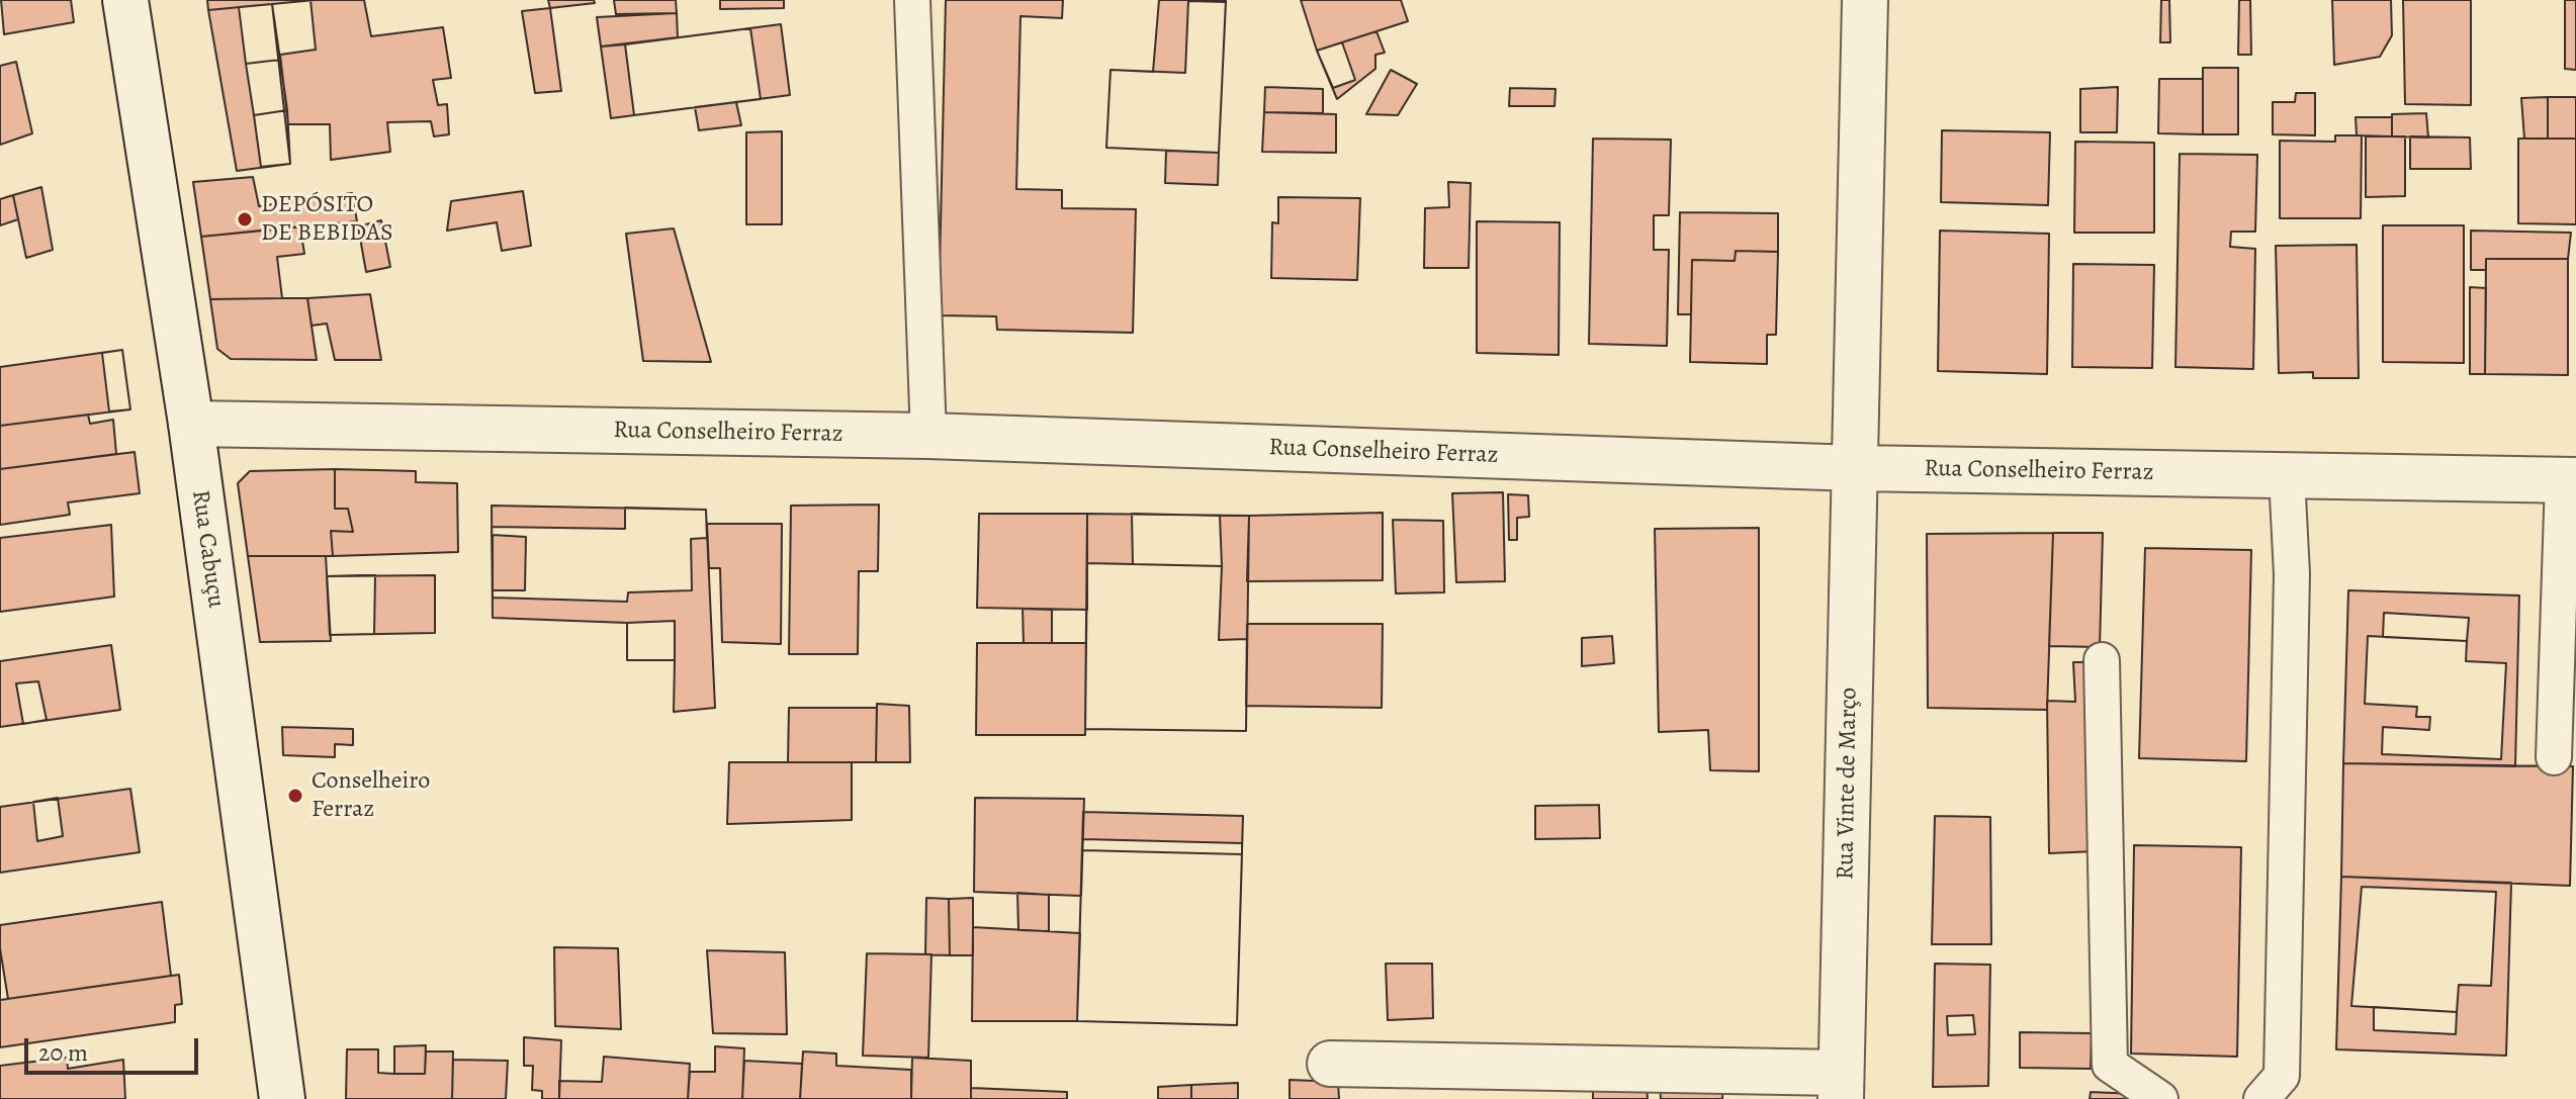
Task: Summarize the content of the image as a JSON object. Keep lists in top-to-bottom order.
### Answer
{
  "streets": {
    "street": ["Rua Conselheiro Ferraz", "Rua Cabuçu", "Rua Vinte de Março"]
  },
  "crossings": [
    ["Rua Conselheiro Ferraz", "Rua Cabuçu"],
    ["Rua Conselheiro Ferraz", "Rua Vinte de Março"]
  ],
  "places": ["DEPÓSITO DE BEBIDAS", "Conselheiro Ferraz"],
  "scale_bar": "20 m"
}
